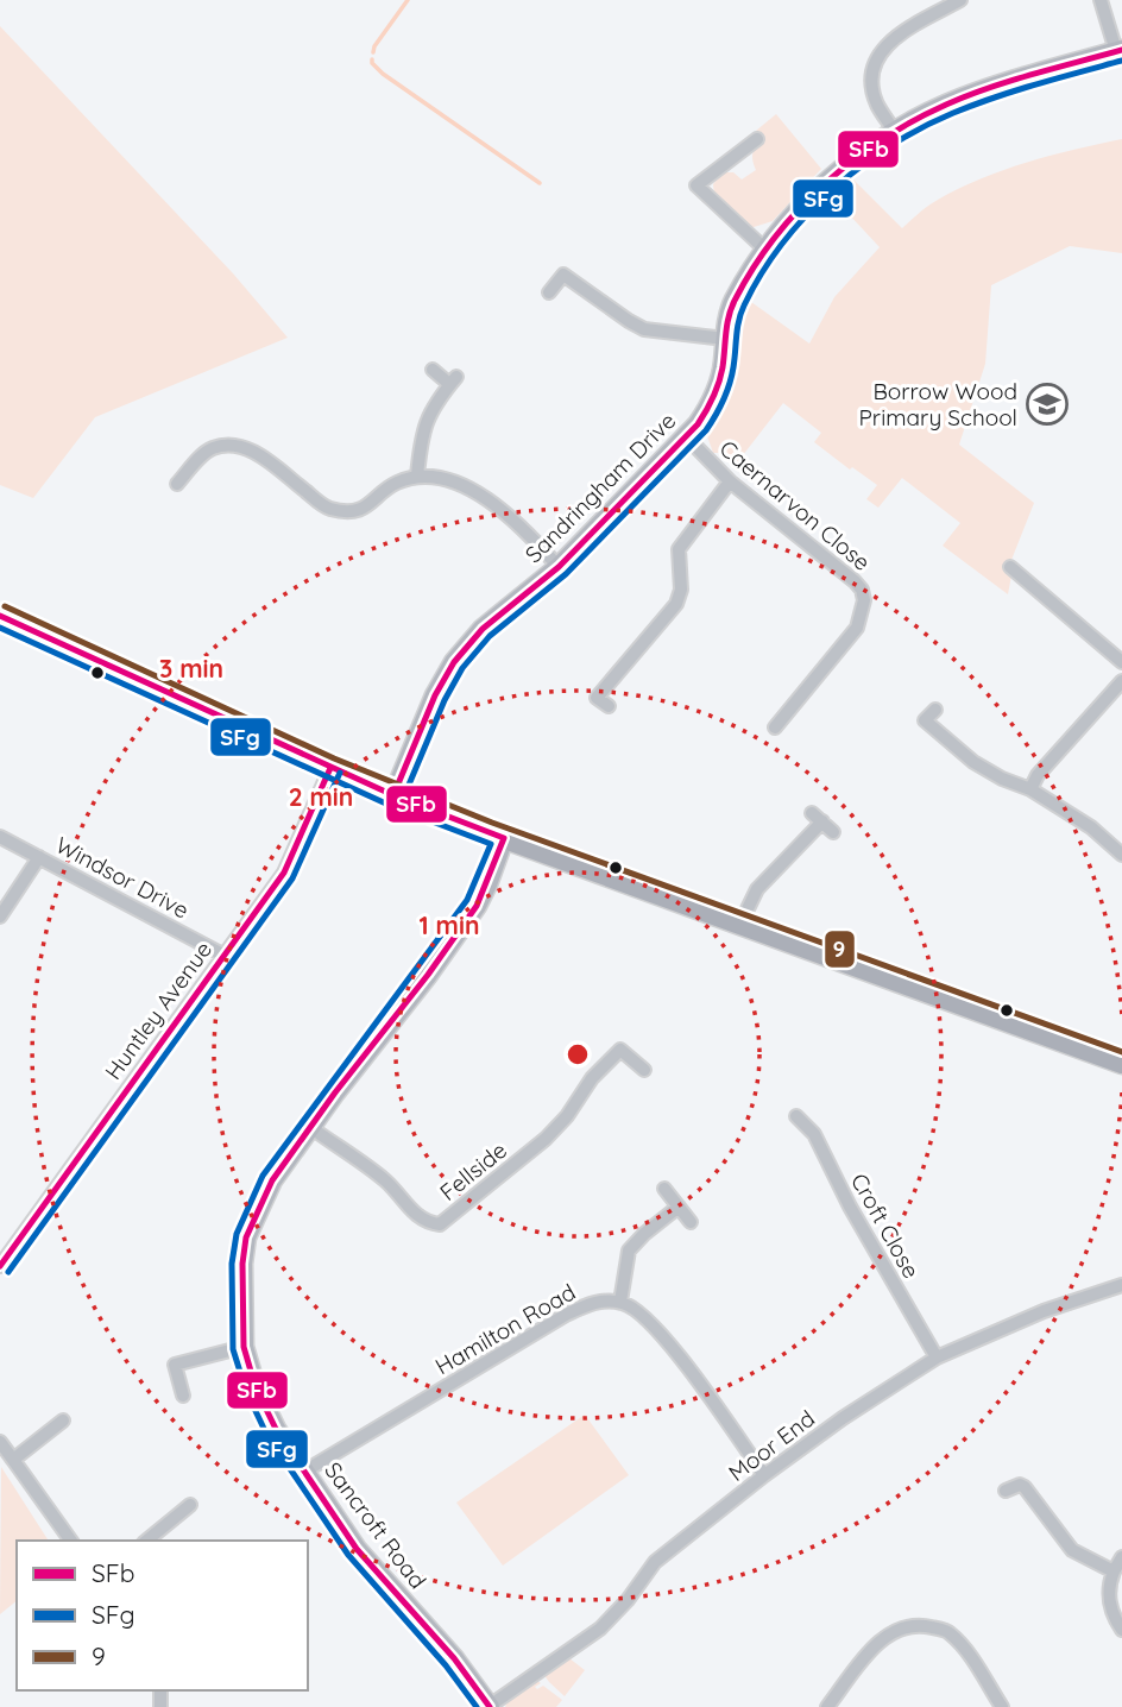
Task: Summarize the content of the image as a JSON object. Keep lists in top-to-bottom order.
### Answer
{
  "streets": {
    "street": [
      "Sandringham Drive",
      "Caernarvon Close",
      "Windsor Drive",
      "Huntley Avenue",
      "Fellside",
      "Croft Close",
      "Hamilton Road",
      "Moor End",
      "Sancroft Road"
    ]
  },
  "crossings": [
    ["Sandringham Drive", "Caernarvon Close"],
    ["Windsor Drive", "Huntley Avenue"],
    ["Fellside", "Sancroft Road"],
    ["Croft Close", "Moor End"],
    ["Hamilton Road", "Sancroft Road"],
    ["Moor End", "Sancroft Road"]
  ],
  "places": {
    "school or university": ["Borrow Wood Primary School"]
  },
  "lines": ["transit line SFb", "transit line SFg", "transit line 9"],
  "legend": ["SFb", "SFg", "9"],
  "rings": ["3 min", "2 min", "1 min"]
}
